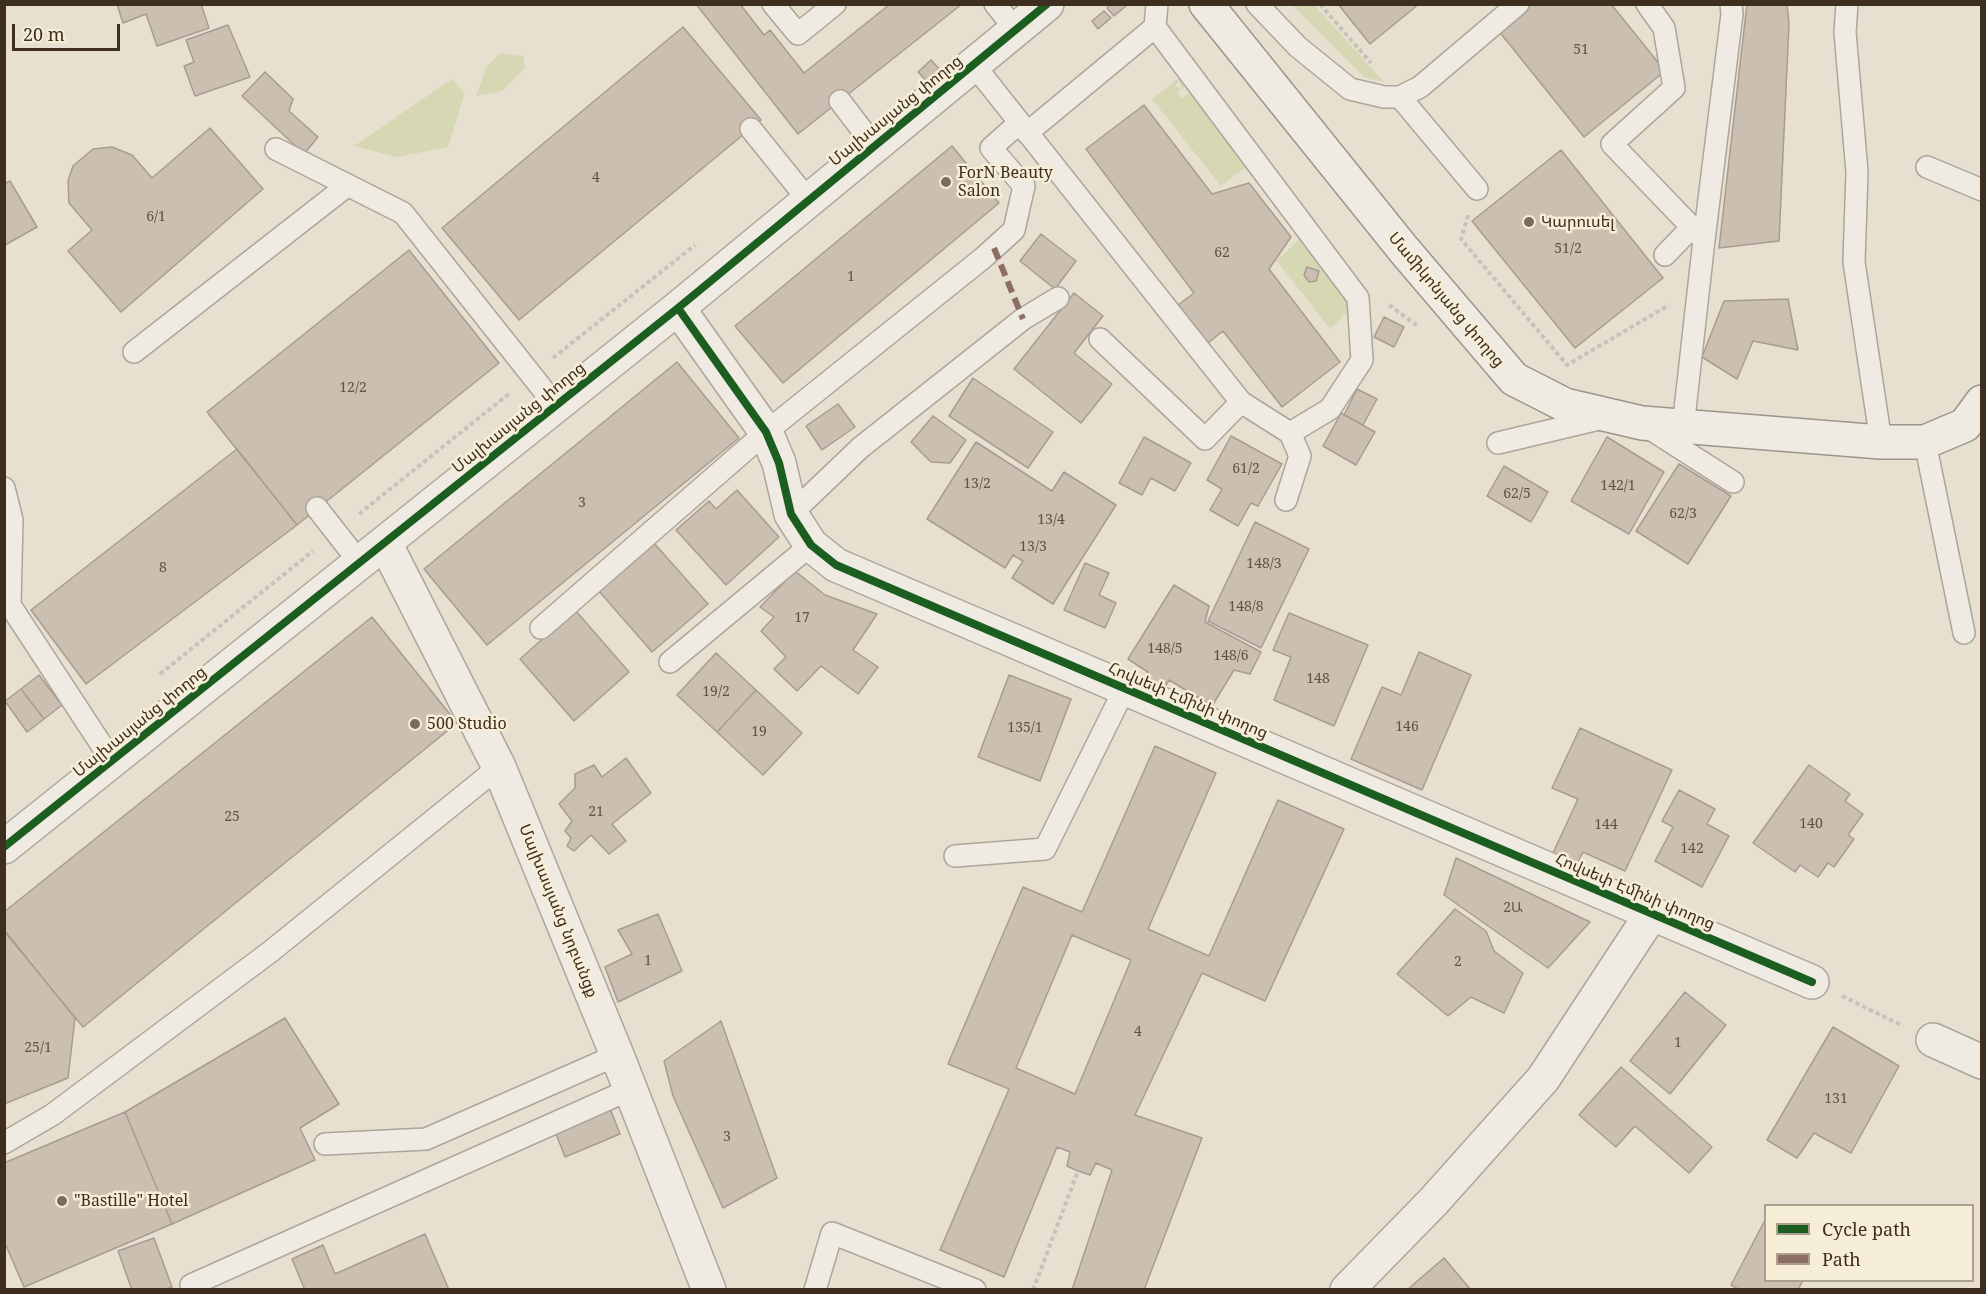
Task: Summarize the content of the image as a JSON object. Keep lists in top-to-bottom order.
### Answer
{
  "streets": {
    "street": [
      "Մալխասյանց փողոց",
      "Մամիկոնյանց փողոց",
      "Հովսեփ Էմինի փողոց",
      "Մալխասյանց նրբանցք"
    ]
  },
  "crossings": [
    ["Մալխասյանց փողոց", "Հովսեփ Էմինի փողոց"],
    ["Մալխասյանց փողոց", "Մալխասյանց նրբանցք"]
  ],
  "places": [
    "ForN Beauty Salon",
    "Կարուսել",
    "500 Studio",
    "\"Bastille\" Hotel"
  ],
  "house_numbers": [
    "51",
    "4",
    "6/1",
    "51/2",
    "62",
    "1",
    "12/2",
    "61/2",
    "13/2",
    "142/1",
    "62/5",
    "3",
    "62/3",
    "13/4",
    "13/3",
    "148/3",
    "8",
    "148/8",
    "17",
    "148/5",
    "148/6",
    "148",
    "19/2",
    "146",
    "135/1",
    "19",
    "21",
    "25",
    "140",
    "144",
    "142",
    "2Ա",
    "1",
    "2",
    "4",
    "1",
    "25/1",
    "131",
    "3"
  ],
  "legend": ["Cycle path", "Path"],
  "scale_bar": "20 m"
}
